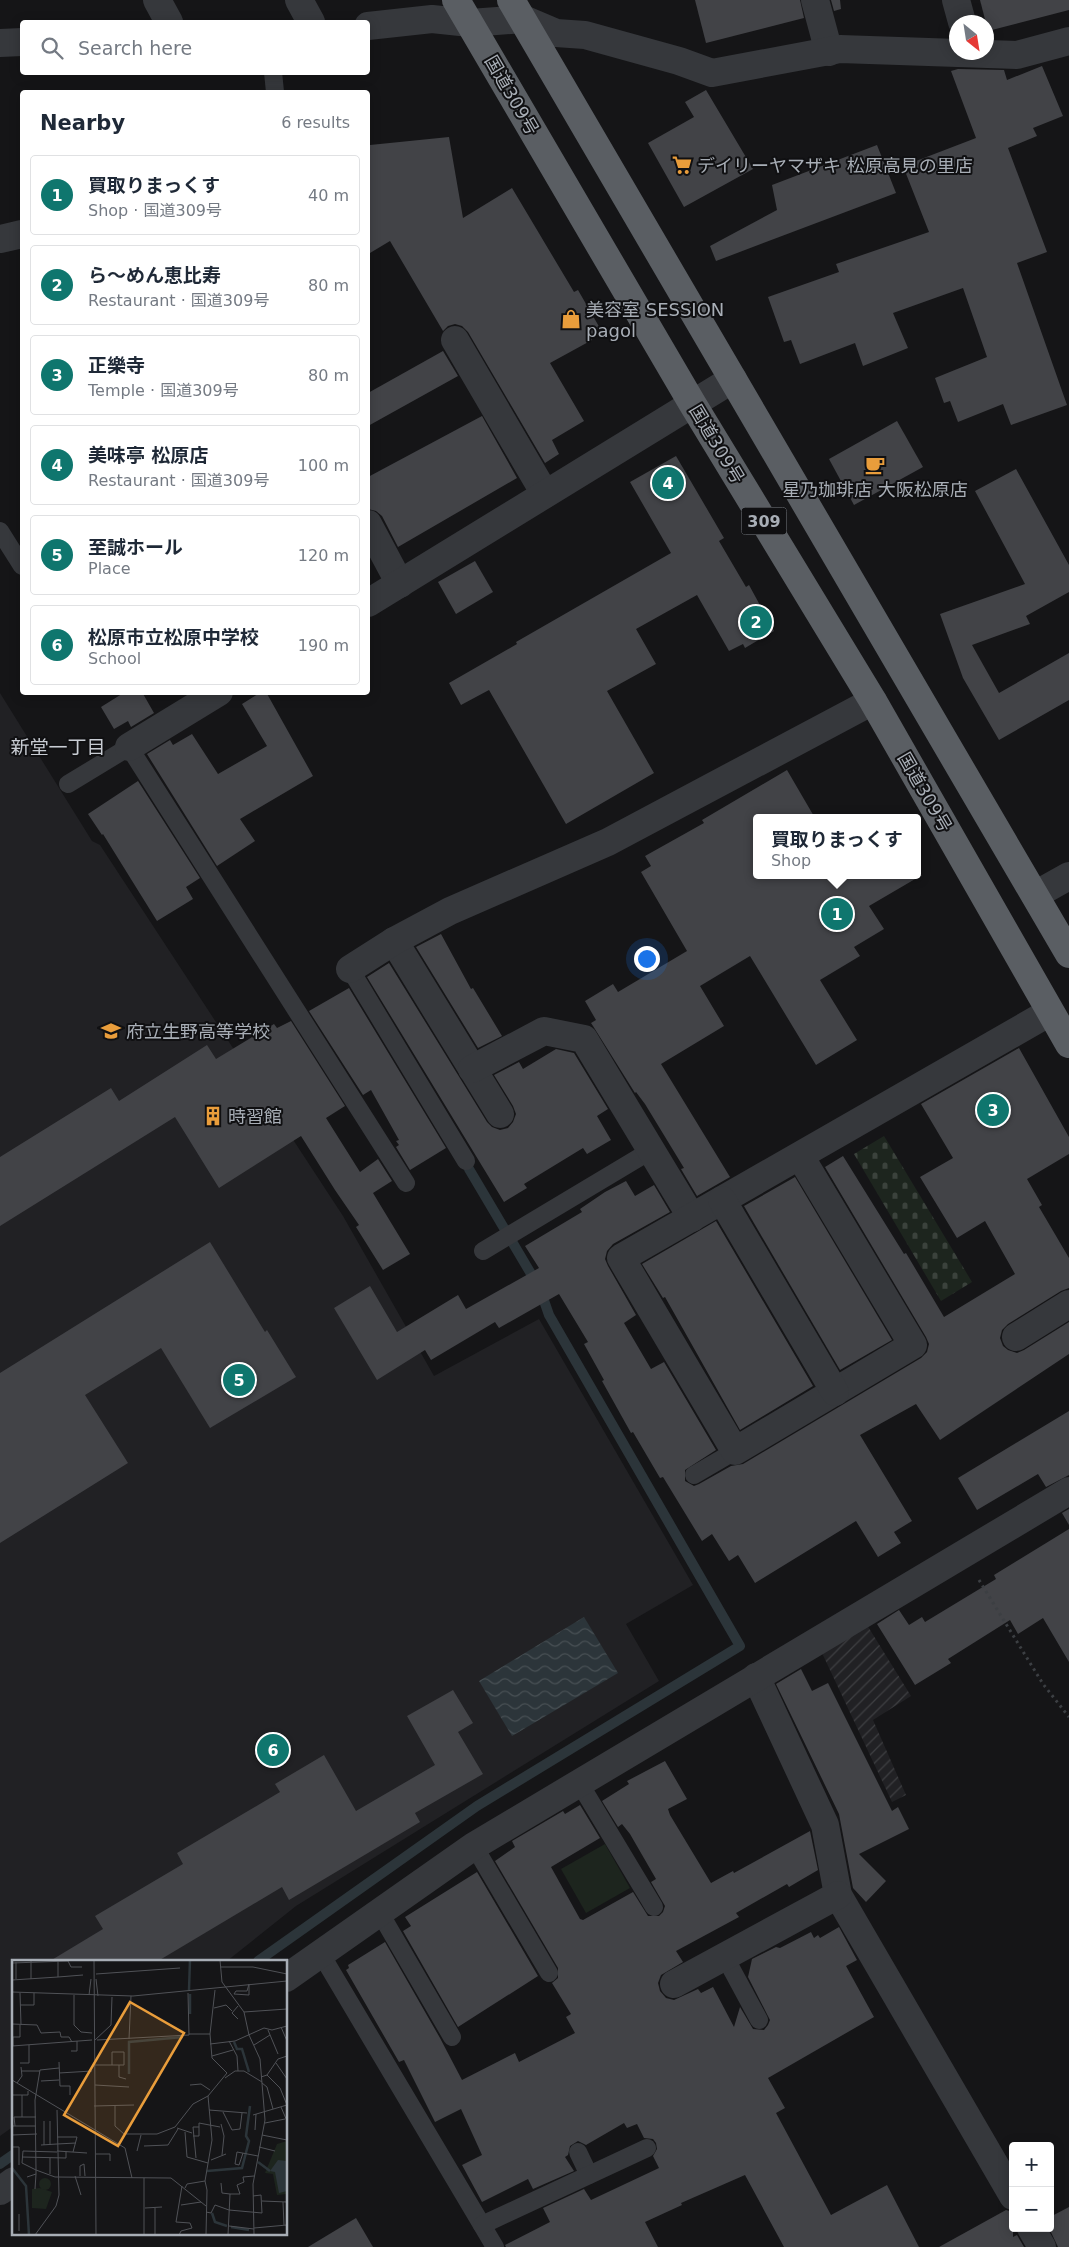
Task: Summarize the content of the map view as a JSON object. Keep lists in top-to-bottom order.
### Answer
{
  "streets": {
    "highway": ["国道309号", "309"]
  },
  "districts": ["新堂一丁目"],
  "places": {
    "supermarket": ["デイリーヤマザキ 松原高見の里店"],
    "shop": ["美容室 SESSION pagol"],
    "cafe": ["星乃珈琲店 大阪松原店"],
    "school or university": ["府立生野高等学校"],
    "building": ["時習館"]
  },
  "north": "bottom right",
  "page": {
    "search": "Search here",
    "heading": ["Nearby", "6 results"],
    "list": [
      {
        "mark": "1",
        "name": "買取りまっくす",
        "note": "Shop · 国道309号",
        "value": "40 m"
      },
      {
        "mark": "2",
        "name": "ら～めん恵比寿",
        "note": "Restaurant · 国道309号",
        "value": "80 m"
      },
      {
        "mark": "3",
        "name": "正樂寺",
        "note": "Temple · 国道309号",
        "value": "80 m"
      },
      {
        "mark": "4",
        "name": "美味亭 松原店",
        "note": "Restaurant · 国道309号",
        "value": "100 m"
      },
      {
        "mark": "5",
        "name": "至誠ホール",
        "note": "Place",
        "value": "120 m"
      },
      {
        "mark": "6",
        "name": "松原市立松原中学校",
        "note": "School",
        "value": "190 m"
      }
    ],
    "pins": [
      "4",
      "2",
      "1",
      "3",
      "5",
      "6"
    ],
    "popup": ["買取りまっくす", "Shop"],
    "map_buttons": ["+", "−"]
  }
}
